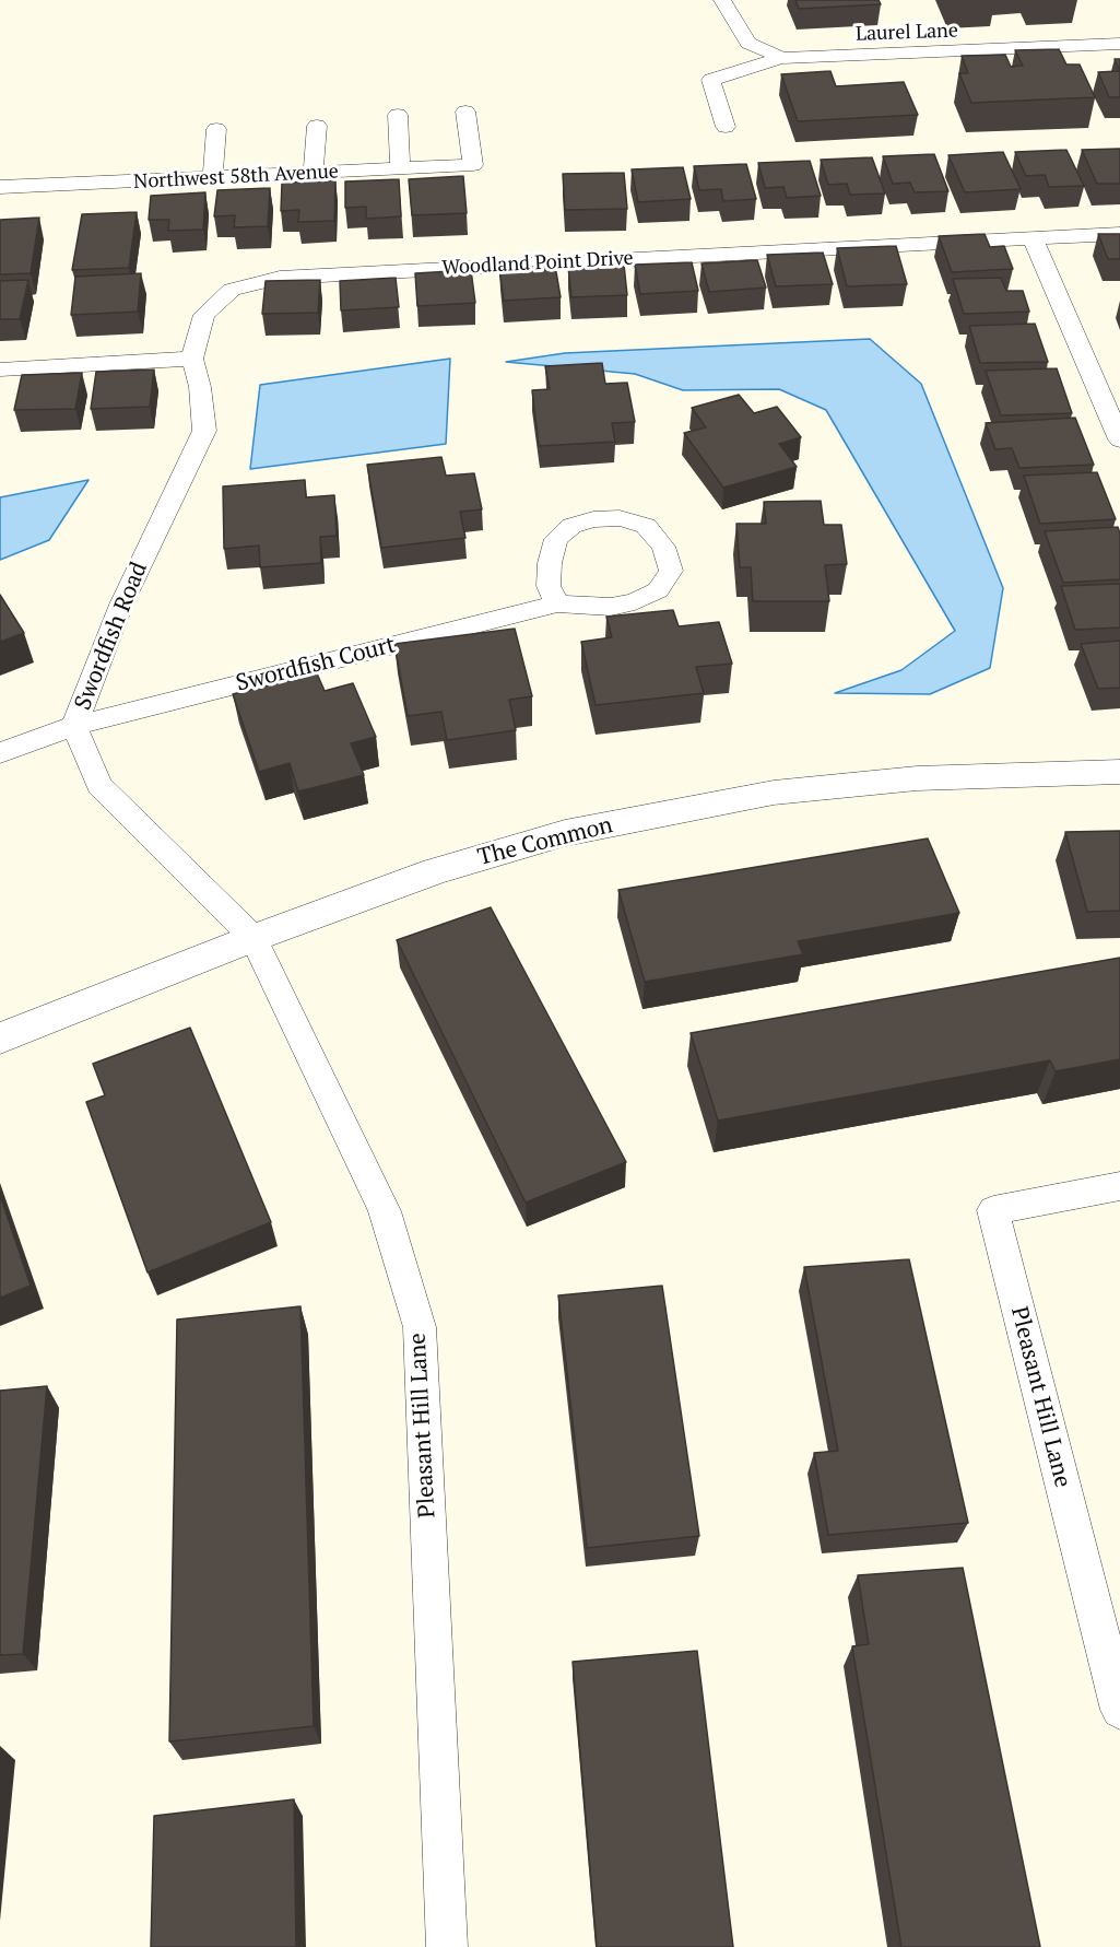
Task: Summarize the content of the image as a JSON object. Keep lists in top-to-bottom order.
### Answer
{
  "streets": {
    "street": ["The Common"],
    "lane": [
      "Laurel Lane",
      "Northwest 58th Avenue",
      "Woodland Point Drive",
      "Swordfish Road",
      "Swordfish Court",
      "Pleasant Hill Lane"
    ]
  },
  "crossings": [
    ["Woodland Point Drive", "Swordfish Road"],
    ["Swordfish Road", "Swordfish Court"],
    ["Swordfish Road", "The Common"],
    ["Swordfish Road", "Pleasant Hill Lane"],
    ["The Common", "Pleasant Hill Lane"]
  ]
}
